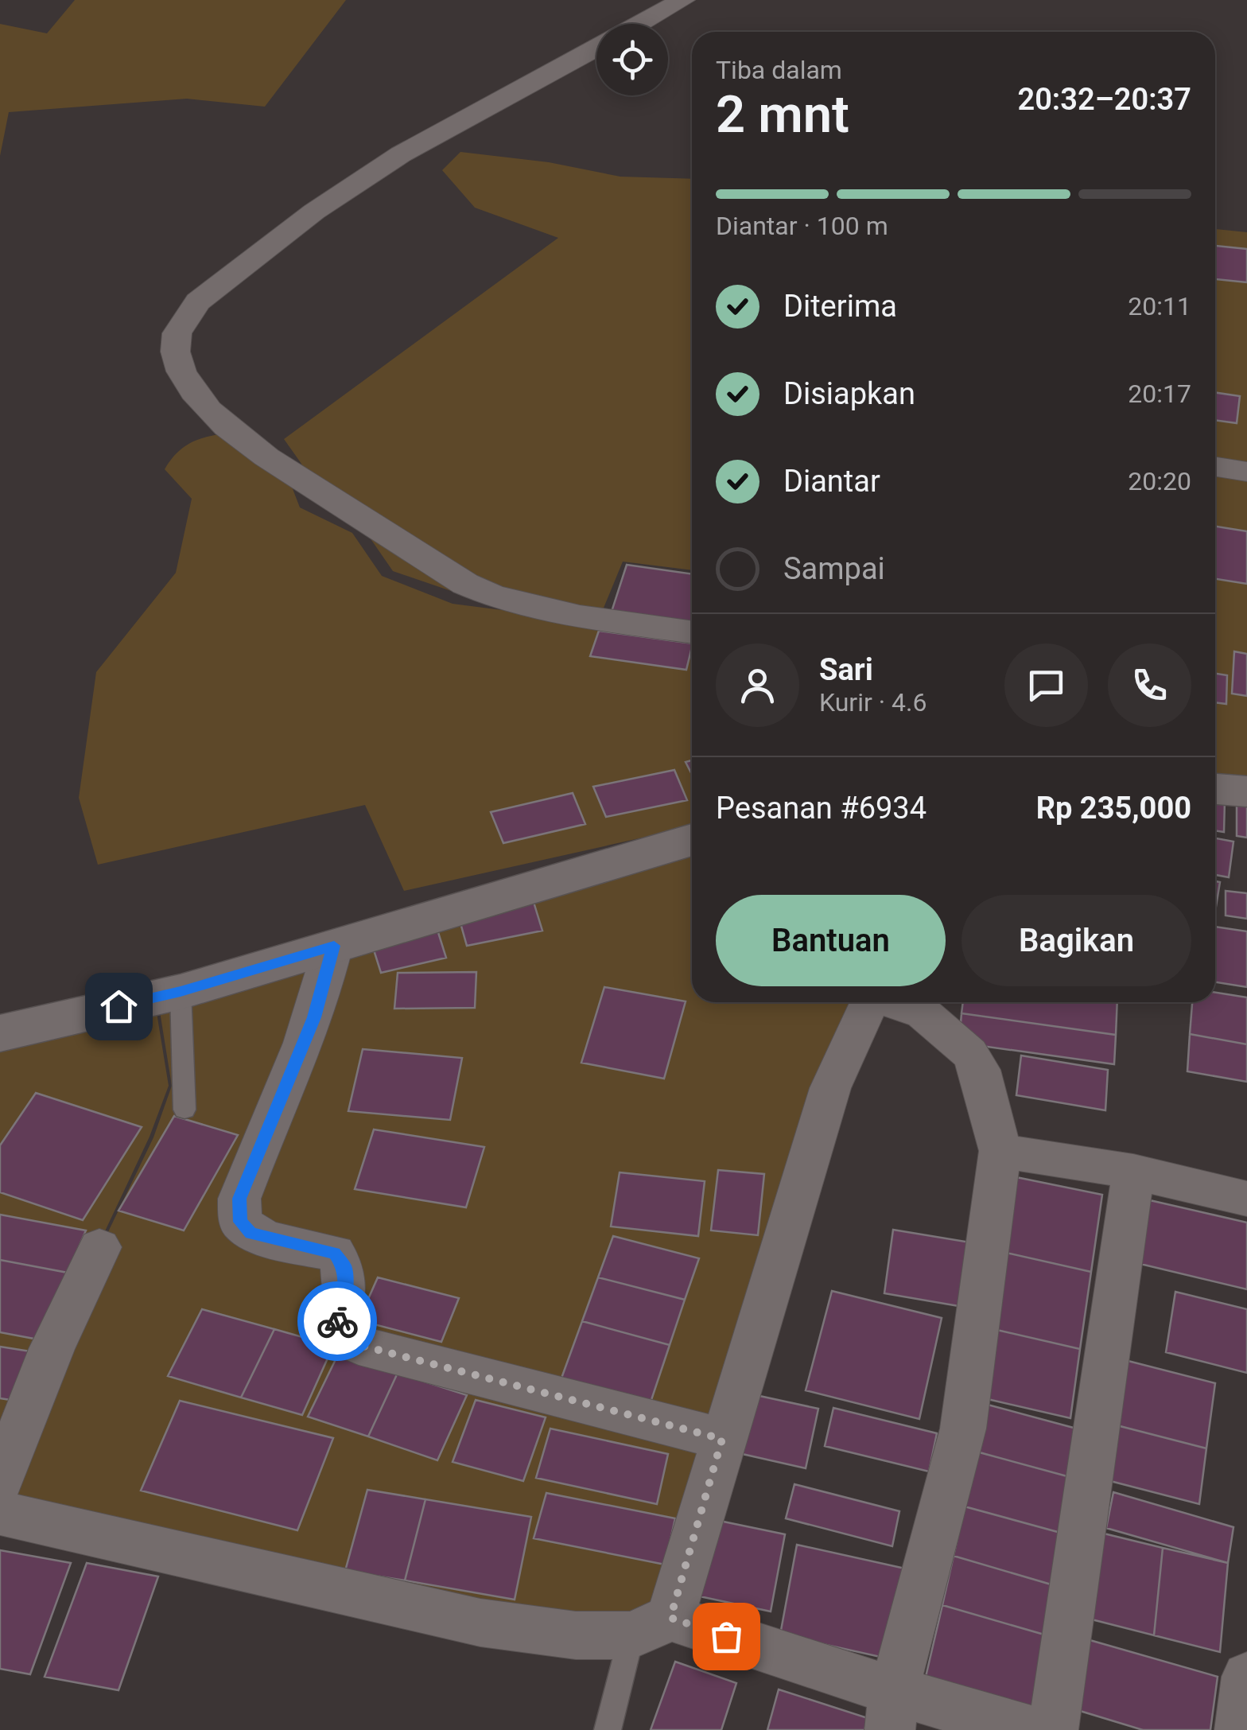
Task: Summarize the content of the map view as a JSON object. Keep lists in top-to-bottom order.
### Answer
{
  "page": {
    "heading": ["2 mnt", "Tiba dalam", "20:32–20:37"],
    "panel": [
      "Sari",
      "Kurir · 4.6",
      "Pesanan #6934",
      "Rp 235,000"
    ],
    "bar": "Diantar · 100 m",
    "list": [
      ["Diterima", "20:11"],
      ["Disiapkan", "20:17"],
      ["Diantar", "20:20"],
      "Sampai"
    ],
    "buttons": ["Bantuan", "Bagikan"]
  }
}
